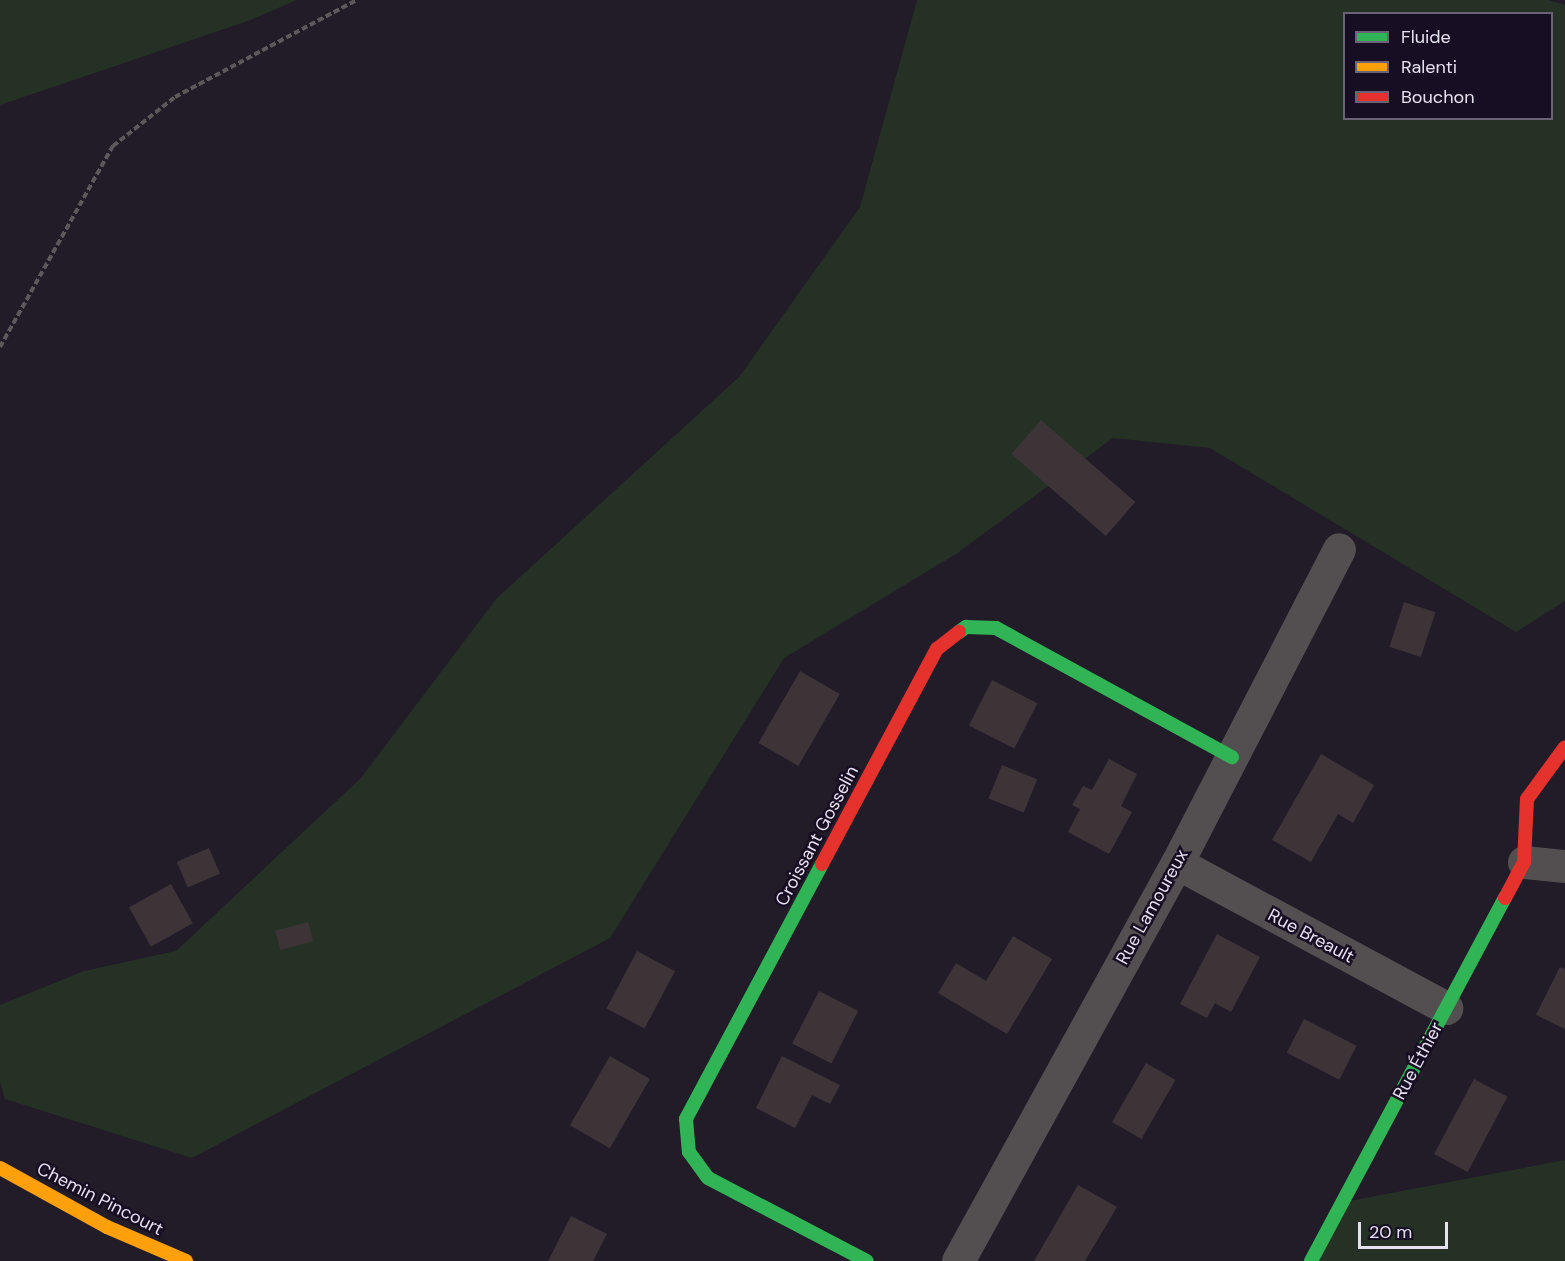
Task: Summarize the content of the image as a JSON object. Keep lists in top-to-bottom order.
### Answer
{
  "streets": {
    "street": [
      "Croissant Gosselin",
      "Rue Lamoureux",
      "Rue Breault",
      "Rue Éthier",
      "Chemin Pincourt"
    ]
  },
  "crossings": [
    ["Croissant Gosselin", "Rue Lamoureux"],
    ["Rue Lamoureux", "Rue Breault"],
    ["Rue Breault", "Rue Éthier"]
  ],
  "legend": ["Fluide", "Ralenti", "Bouchon"],
  "scale_bar": "20 m"
}
